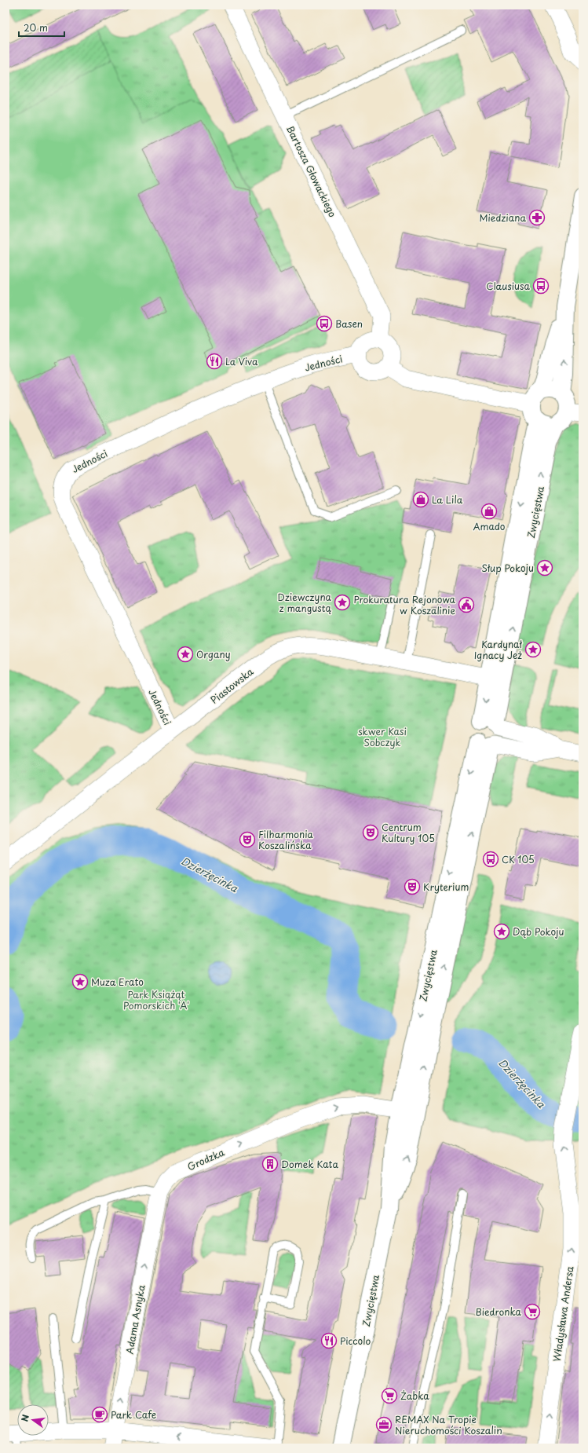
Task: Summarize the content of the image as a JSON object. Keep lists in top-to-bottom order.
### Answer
{
  "streets": {
    "street": [
      "Bartosza Głowackiego",
      "Jedności",
      "Zwycięstwa",
      "Piastowska",
      "Grodzka",
      "Władysława Andersa",
      "Adama Asnyka"
    ]
  },
  "crossings": [
    ["Bartosza Głowackiego", "Jedności"],
    ["Jedności", "Piastowska"],
    ["Zwycięstwa", "Piastowska"],
    ["Zwycięstwa", "Grodzka"],
    ["Grodzka", "Adama Asnyka"]
  ],
  "one_way": ["Grodzka", "Władysława Andersa", "Adama Asnyka"],
  "water": ["Dzierżęcinka"],
  "parks": ["skwer Kasi Sobczyk", "Park Książąt Pomorskich 'A'"],
  "places": {
    "pharmacy": ["Miedziana"],
    "bus stop": ["Clausiusa", "Basen", "CK 105"],
    "restaurant": ["La Viva", "Piccolo"],
    "shop": ["La Lila", "Amado"],
    "place": [
      "Słup Pokoju",
      "Dziewczyna z mangustą",
      "Kardynał Ignacy Jeż",
      "Organy",
      "Dąb Pokoju",
      "Muza Erato"
    ],
    "public building": ["Prokuratura Rejonowa w Koszalinie"],
    "theatre": ["Centrum Kultury 105", "Filharmonia Koszalińska", "Kryterium"],
    "building": ["Domek Kata"],
    "supermarket": ["Biedronka", "Żabka"],
    "cafe": ["Park Cafe"],
    "office": ["REMAX Na Tropie Nieruchomości Koszalin"]
  },
  "scale_bar": "20 m",
  "north": "left"
}
